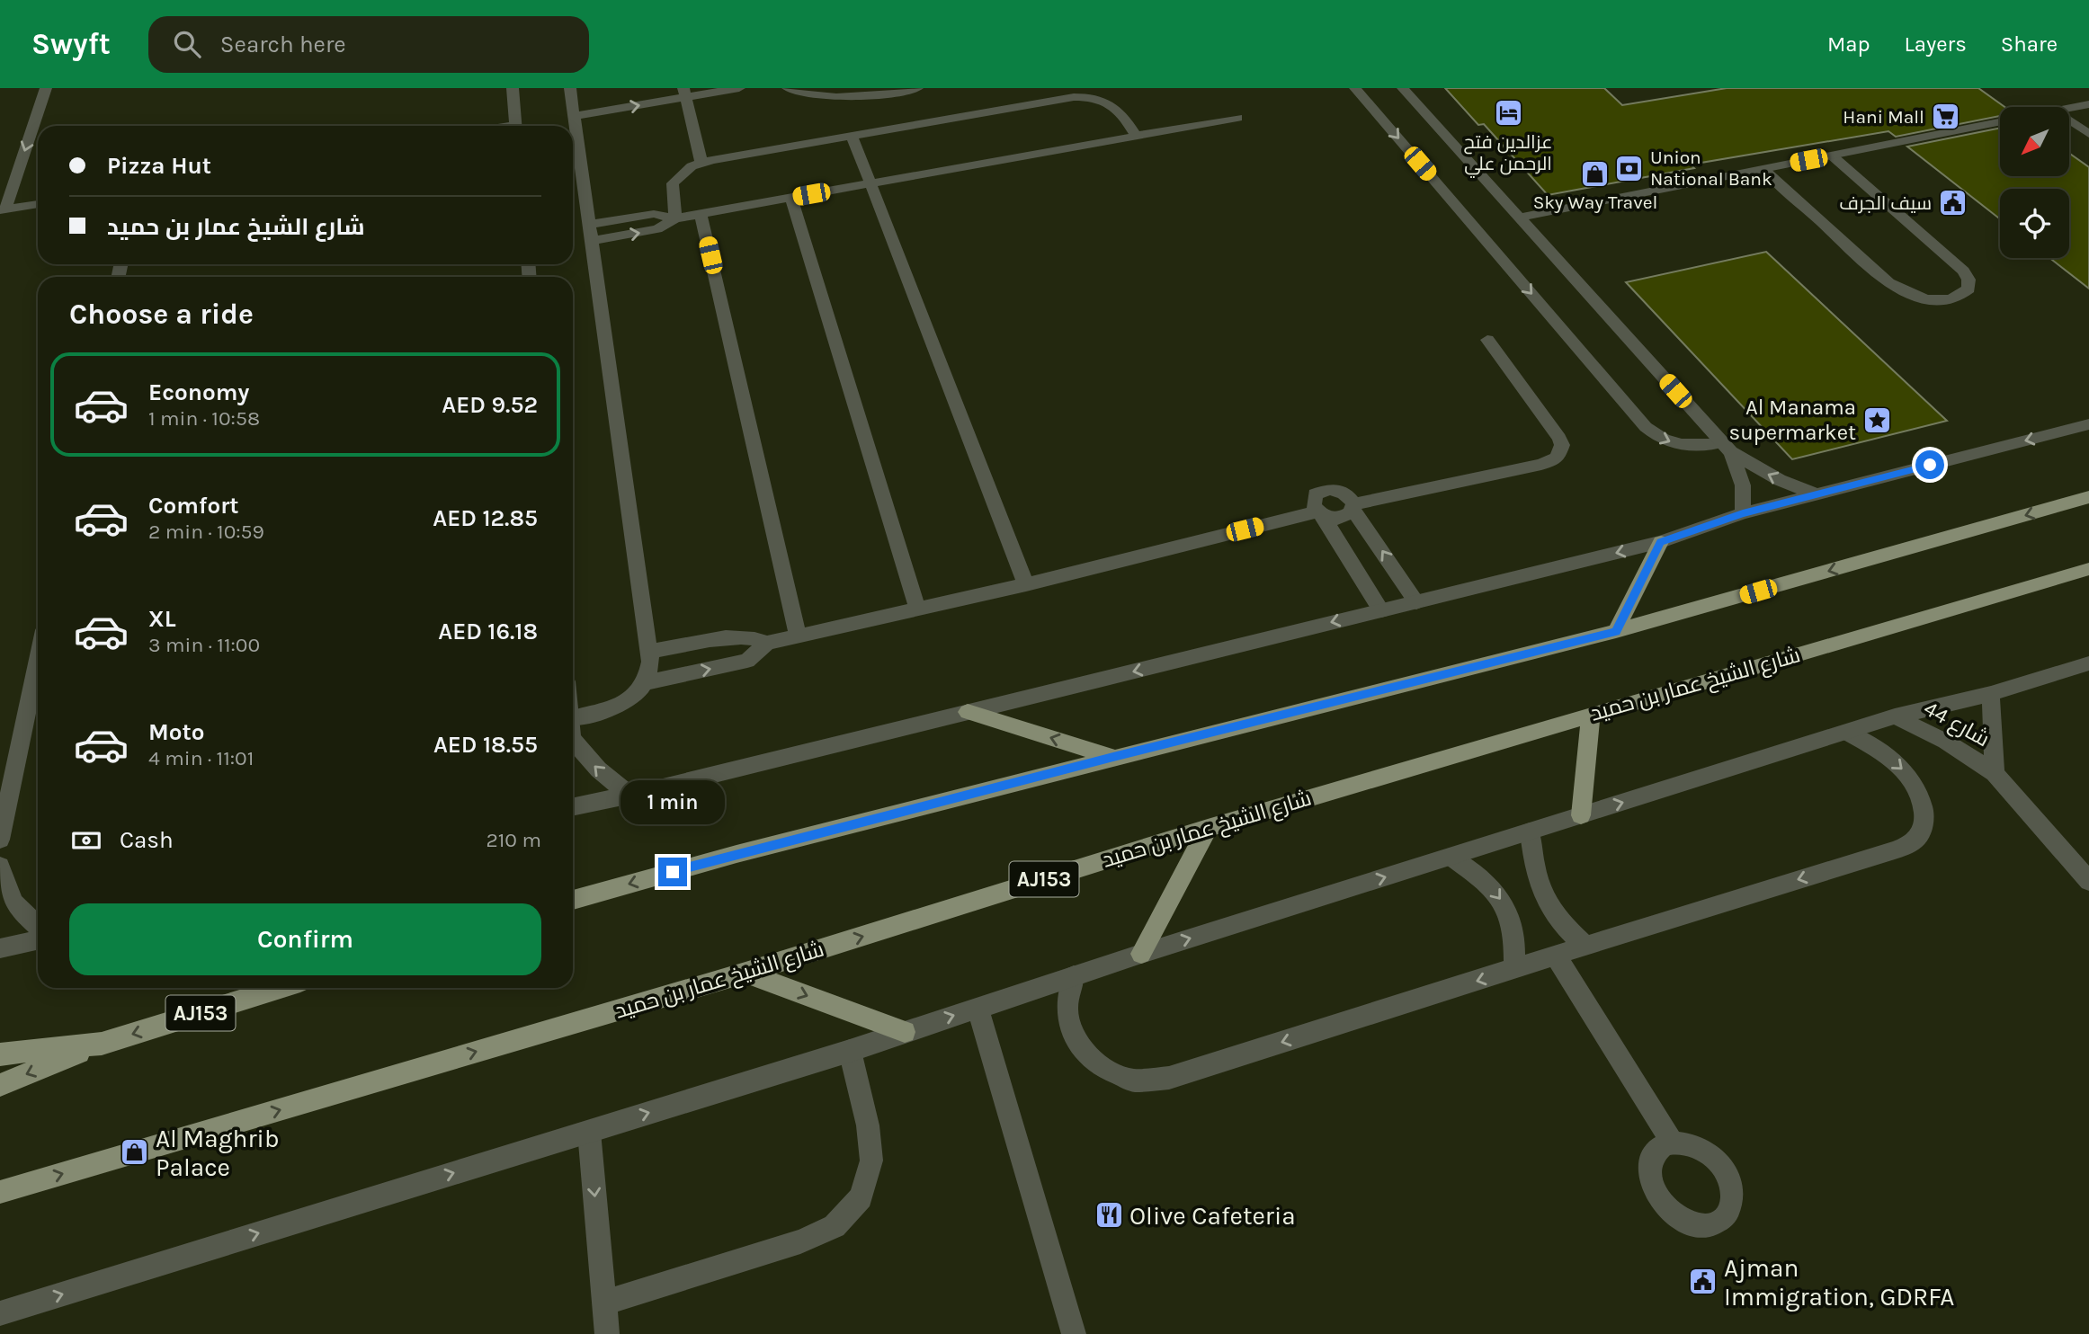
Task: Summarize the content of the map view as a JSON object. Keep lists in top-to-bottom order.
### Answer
{
  "streets": {
    "main road": ["شارع الشيخ عمار بن حميد", "AJ153"],
    "street": ["شارع 44"]
  },
  "places": {
    "hotel": ["عزالدين فتح الرحمن علي"],
    "supermarket": ["Hani Mall"],
    "bank": ["Union National Bank"],
    "shop": ["Sky Way Travel", "Al Maghrib Palace"],
    "public building": ["سيف الجرف", "Ajman Immigration, GDRFA"],
    "place": ["Al Manama supermarket"],
    "restaurant": ["Olive Cafeteria"]
  },
  "north": "bottom left",
  "page": {
    "header": "Swyft",
    "search": "Search here",
    "nav": ["Map", "Layers", "Share"],
    "banner": ["Pizza Hut", "شارع الشيخ عمار بن حميد"],
    "heading": "Choose a ride",
    "list": [
      {
        "name": "Economy",
        "note": "1 min · 10:58",
        "value": "AED 9.52"
      },
      {
        "name": "Comfort",
        "note": "2 min · 10:59",
        "value": "AED 12.85"
      },
      {
        "name": "XL",
        "note": "3 min · 11:00",
        "value": "AED 16.18"
      },
      {
        "name": "Moto",
        "note": "4 min · 11:01",
        "value": "AED 18.55"
      }
    ],
    "bubble": "1 min",
    "pay": ["Cash", "210 m"],
    "buttons": "Confirm"
  }
}
